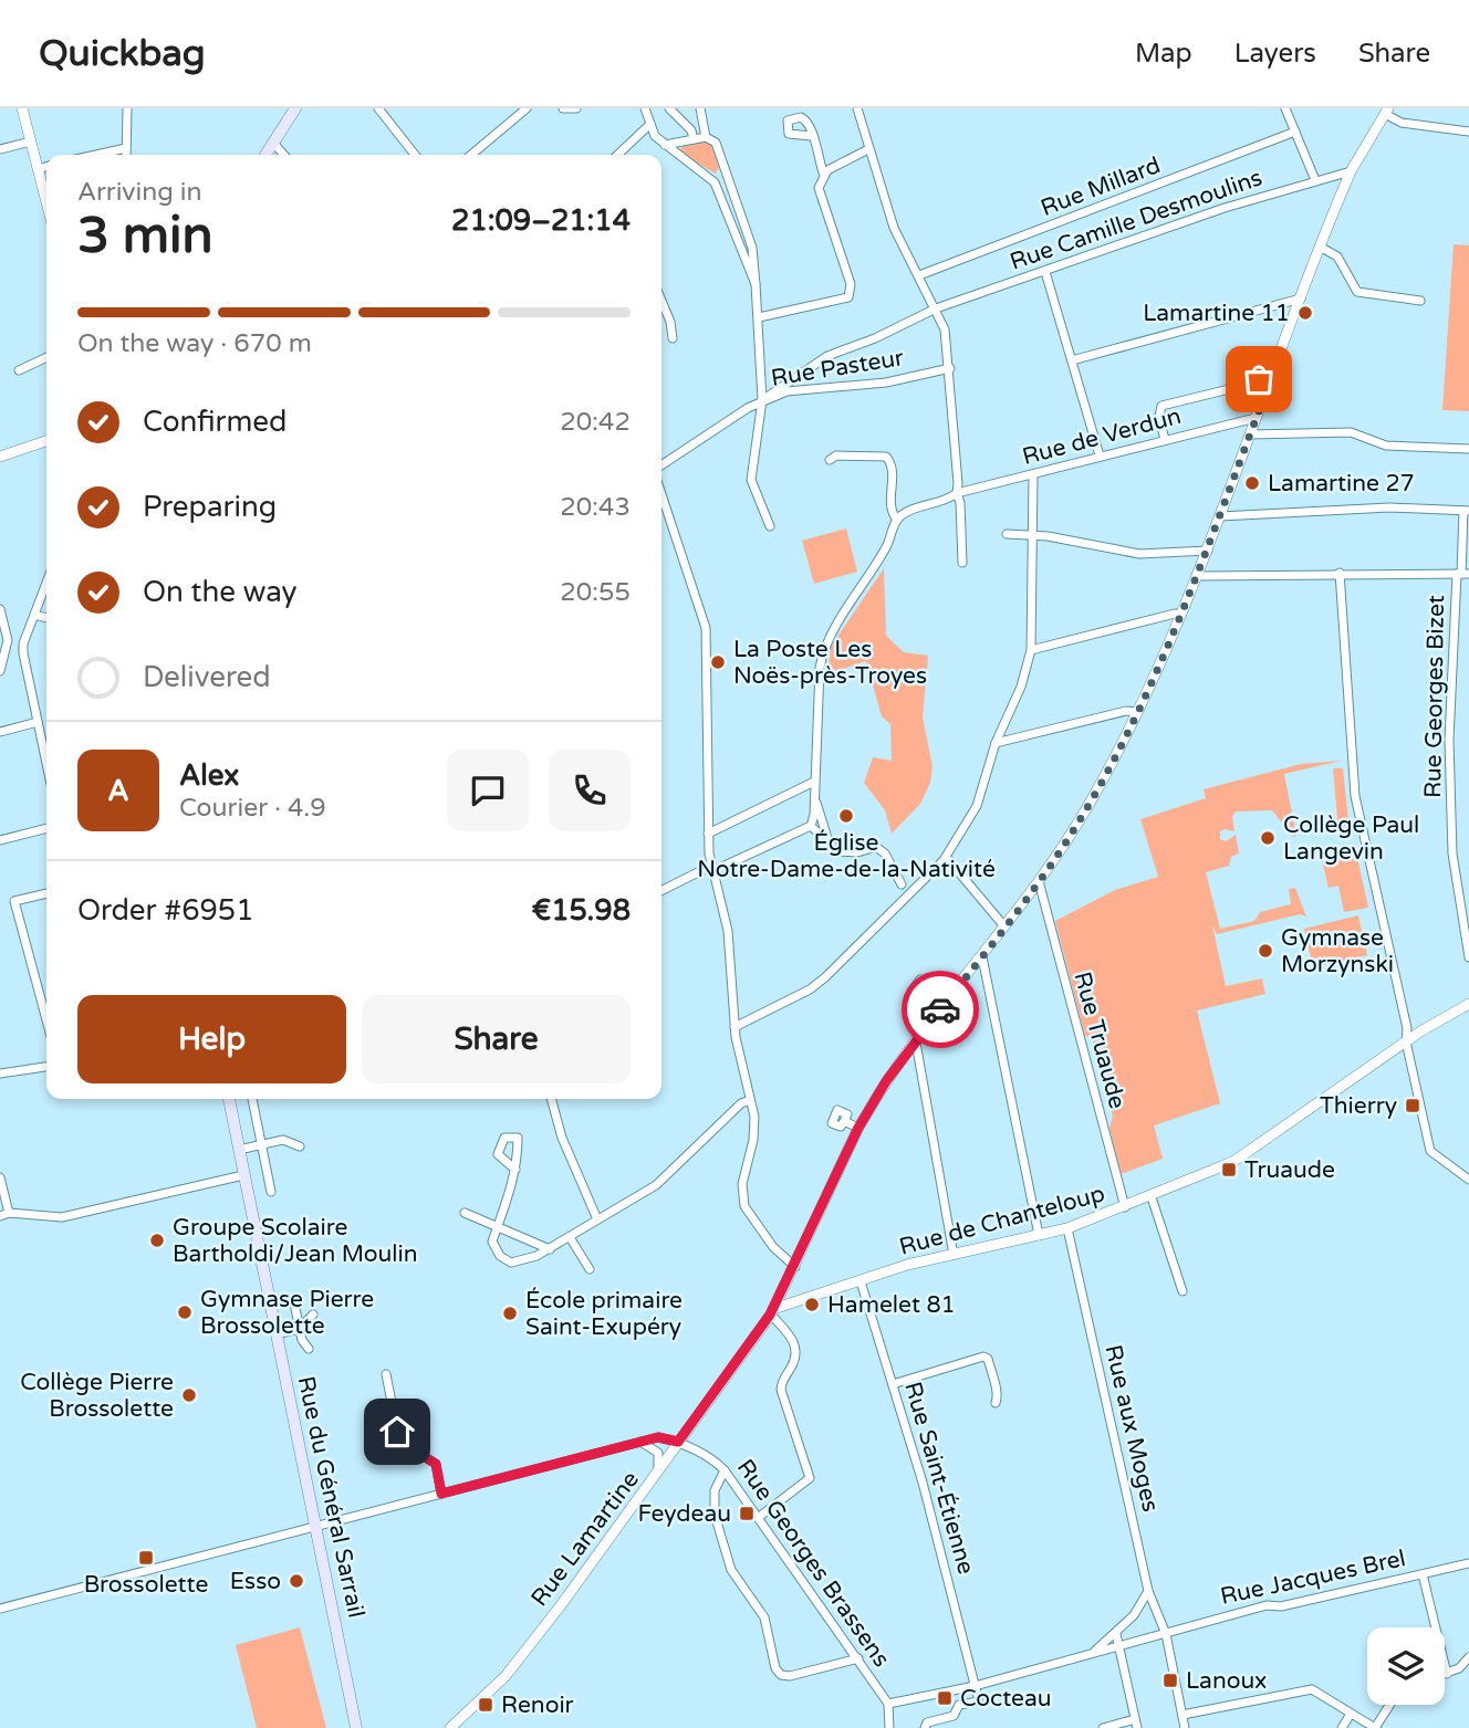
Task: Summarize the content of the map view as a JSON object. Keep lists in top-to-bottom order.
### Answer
{
  "streets": {
    "main road": ["Rue du Général Sarrail"],
    "street": [
      "Rue Millard",
      "Rue Camille Desmoulins",
      "Rue Pasteur",
      "Rue de Verdun",
      "Rue Georges Bizet",
      "Rue Truaude",
      "Rue de Chanteloup",
      "Rue aux Moges",
      "Rue Saint-Étienne",
      "Rue Lamartine",
      "Rue Georges Brassens",
      "Rue Jacques Brel"
    ]
  },
  "crossings": [
    ["Rue Camille Desmoulins", "Rue Pasteur"],
    ["Rue Camille Desmoulins", "Rue Lamartine"],
    ["Rue de Verdun", "Rue Lamartine"],
    ["Rue Truaude", "Rue de Chanteloup"],
    ["Rue Truaude", "Rue Lamartine"],
    ["Rue de Chanteloup", "Rue aux Moges"],
    ["Rue de Chanteloup", "Rue Saint-Étienne"],
    ["Rue de Chanteloup", "Rue Lamartine"],
    ["Rue aux Moges", "Rue Jacques Brel"],
    ["Rue Saint-Étienne", "Rue Jacques Brel"],
    ["Rue Lamartine", "Rue Georges Brassens"],
    ["Rue Georges Brassens", "Rue Jacques Brel"]
  ],
  "places": {
    "other": [
      "Lamartine 11",
      "Lamartine 27",
      "La Poste Les Noës-près-Troyes",
      "Église Notre-Dame-de-la-Nativité",
      "Collège Paul Langevin",
      "Gymnase Morzynski",
      "Groupe Scolaire Bartholdi/Jean Moulin",
      "Hamelet 81",
      "Gymnase Pierre Brossolette",
      "École primaire Saint-Exupéry",
      "Collège Pierre Brossolette",
      "Esso"
    ],
    "transit": [
      "Thierry",
      "Truaude",
      "Feydeau",
      "Brossolette",
      "Lanoux",
      "Cocteau",
      "Renoir"
    ]
  },
  "page": {
    "header": "Quickbag",
    "nav": ["Map", "Layers", "Share"],
    "heading": ["3 min", "Arriving in", "21:09–21:14"],
    "panel": [
      "Alex",
      "Courier · 4.9",
      "Order #6951",
      "€15.98"
    ],
    "bar": "On the way · 670 m",
    "list": [
      ["Confirmed", "20:42"],
      ["Preparing", "20:43"],
      ["On the way", "20:55"],
      "Delivered"
    ],
    "round": "A",
    "buttons": ["Help", "Share"]
  }
}
